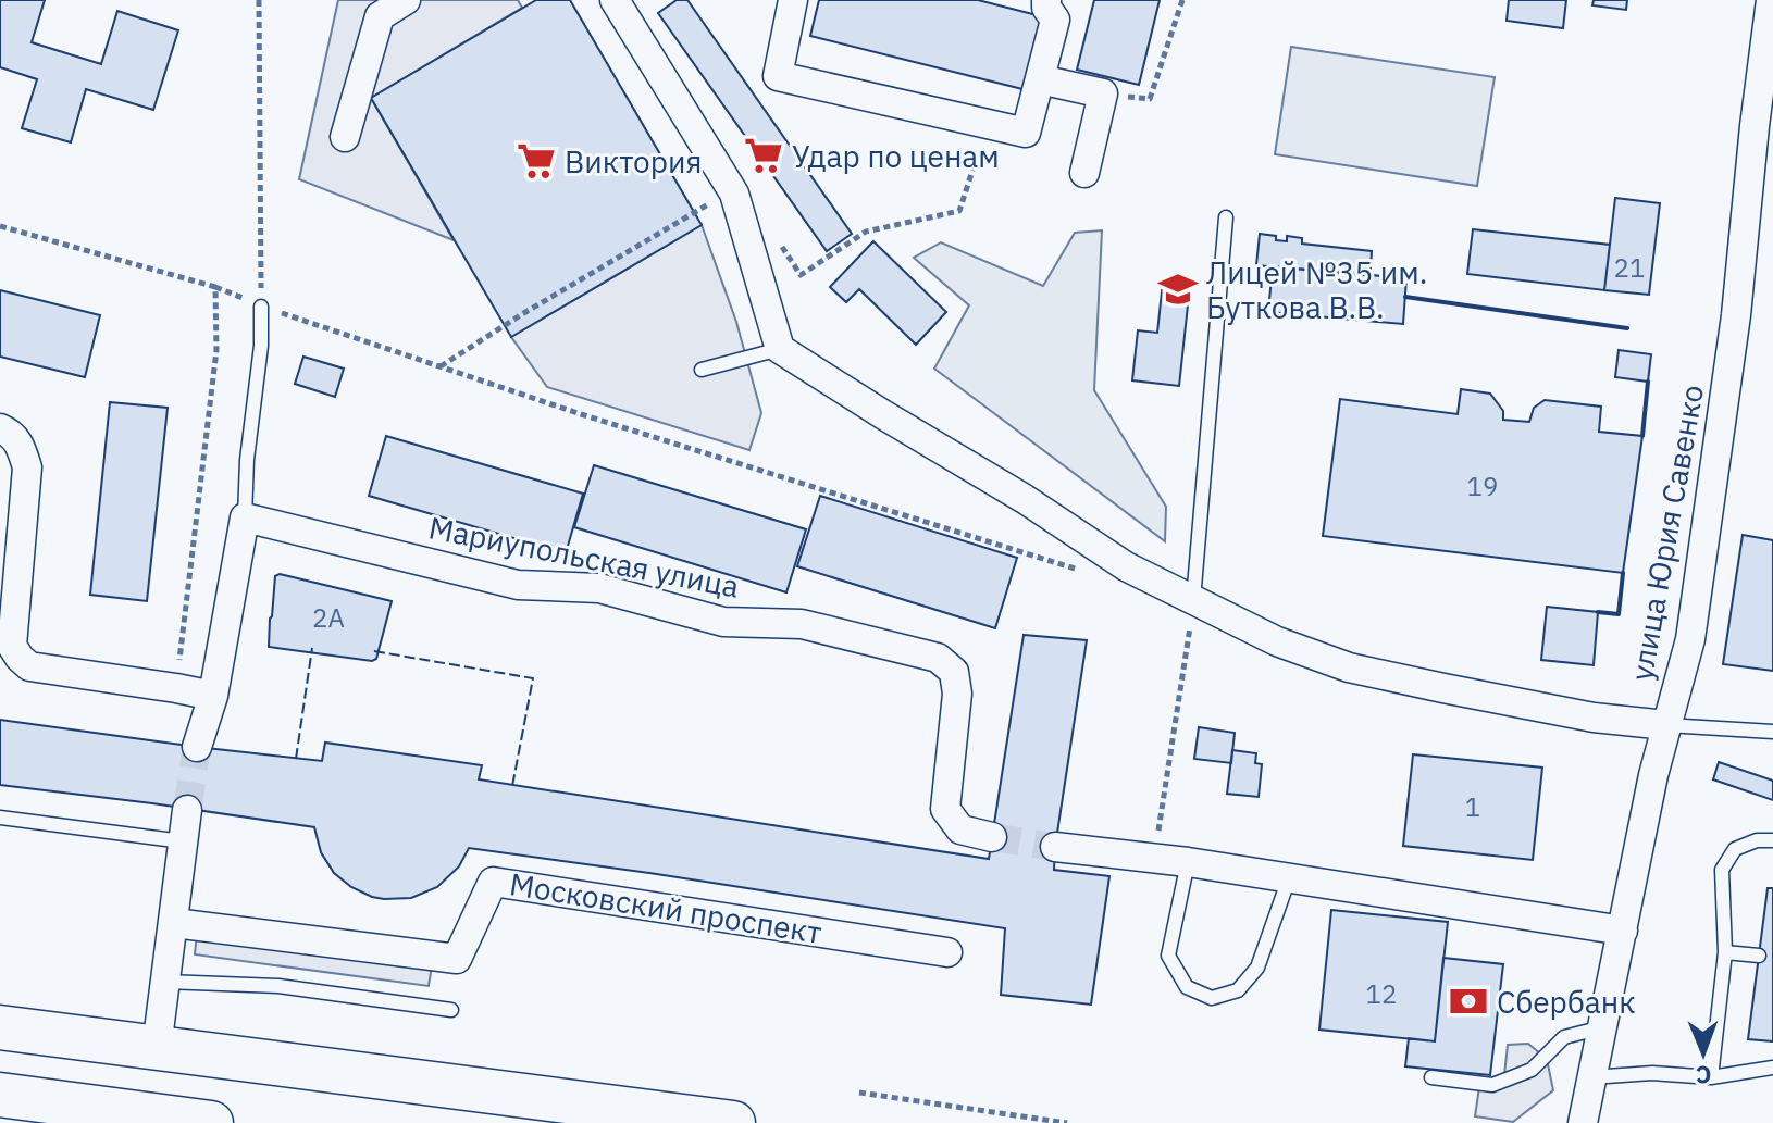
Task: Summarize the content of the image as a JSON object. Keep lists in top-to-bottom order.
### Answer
{
  "streets": {
    "street": ["улица Юрия Савенко", "Мариупольская улица", "Московский проспект"]
  },
  "places": {
    "supermarket": ["Удар по ценам", "Виктория"],
    "school or university": ["Лицей №35 им. Буткова В.В."],
    "bank": ["Сбербанк"]
  },
  "house_numbers": [
    "21",
    "19",
    "2А",
    "1",
    "12"
  ],
  "north": "bottom"
}
